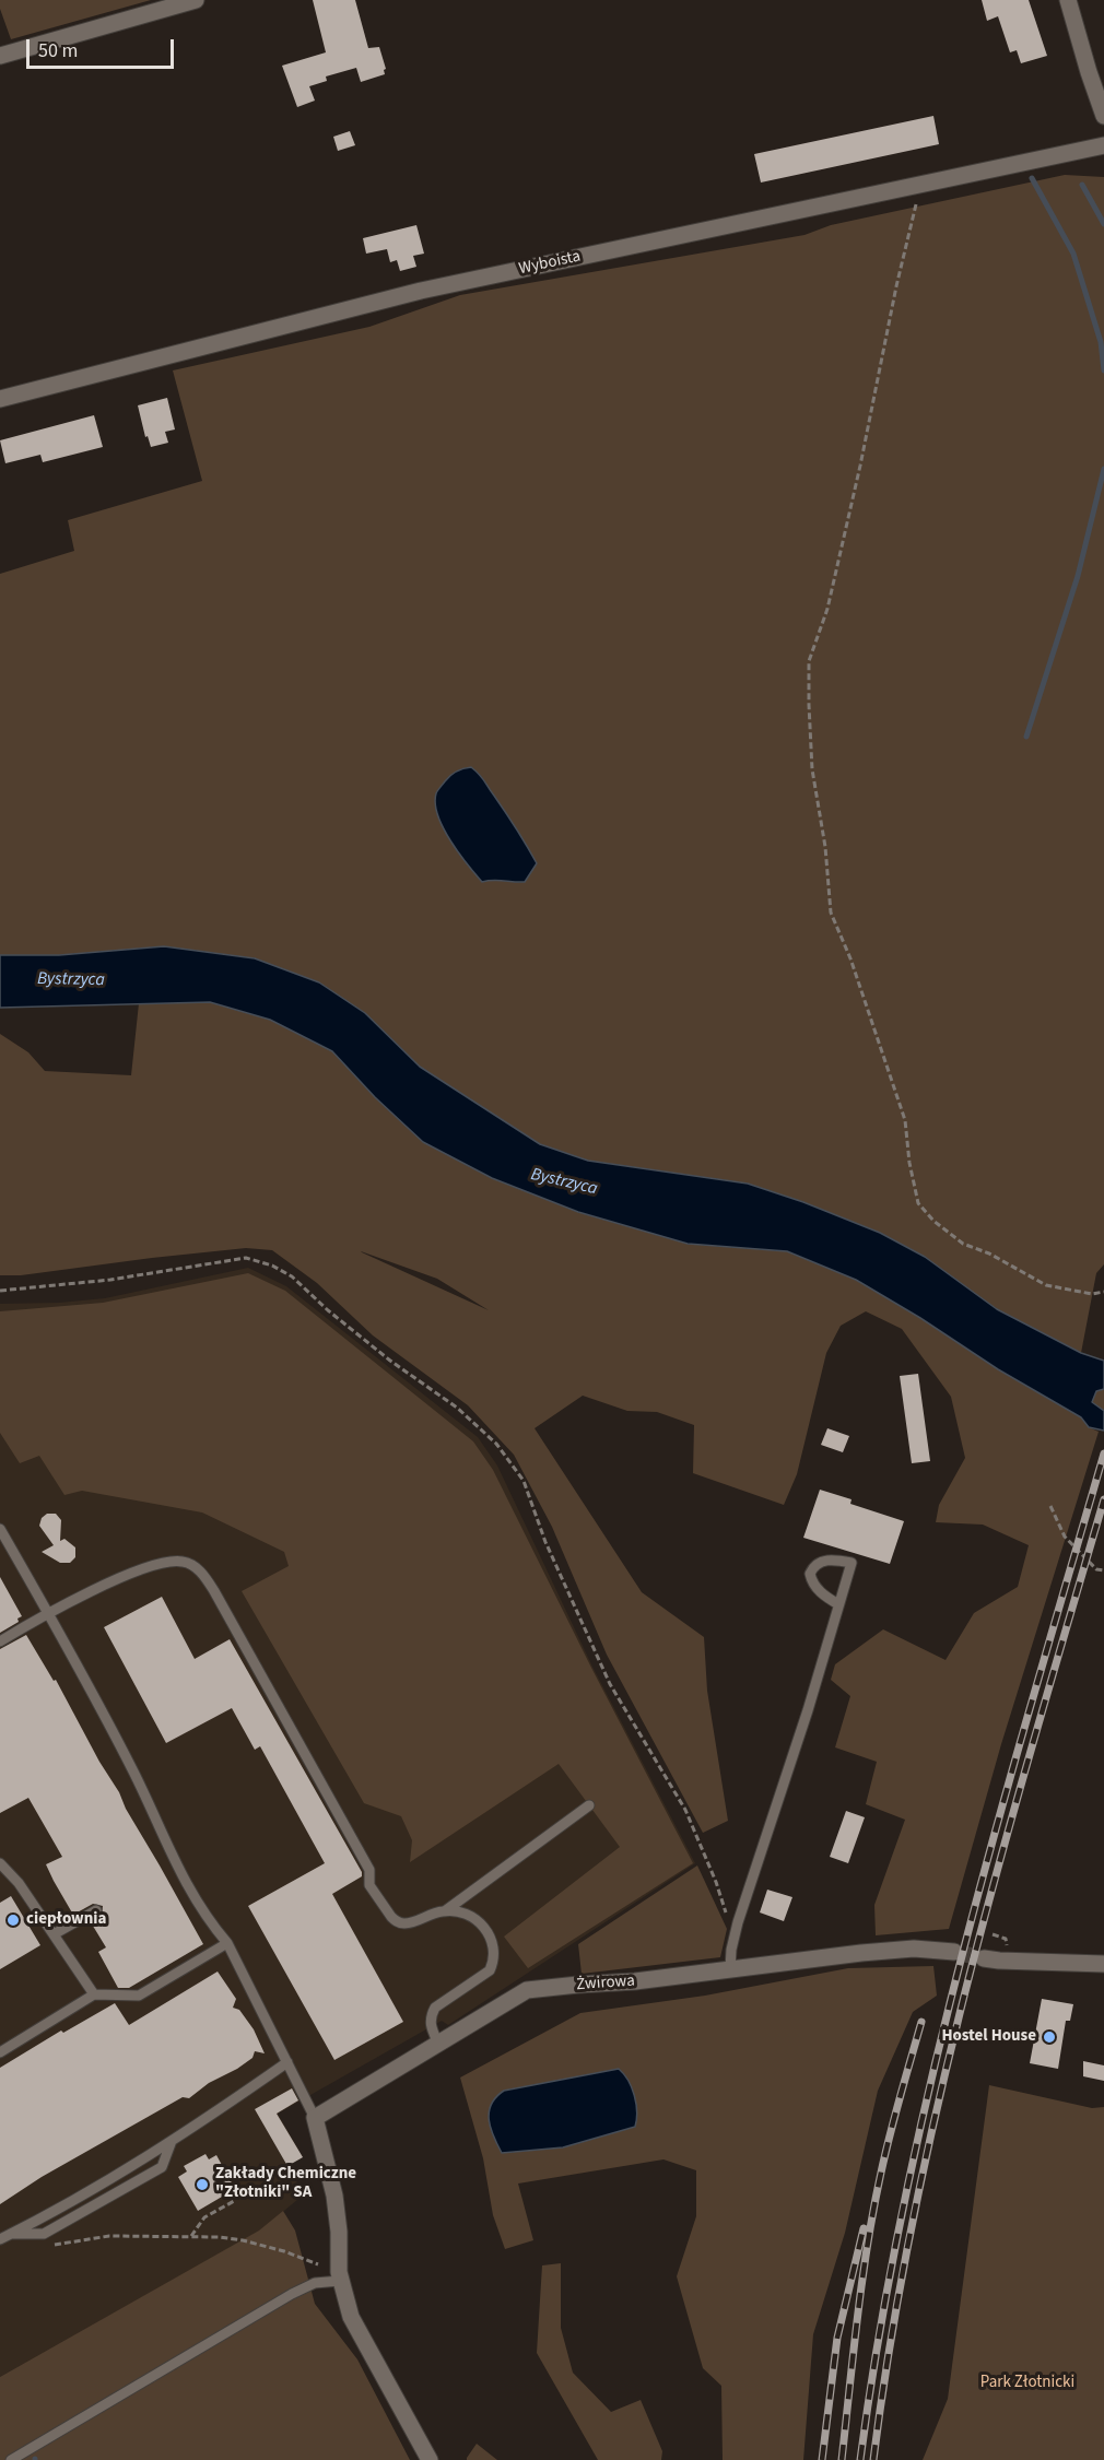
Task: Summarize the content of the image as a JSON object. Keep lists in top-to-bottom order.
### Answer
{
  "streets": {
    "street": ["Wyboista", "Żwirowa"]
  },
  "water": ["Bystrzyca"],
  "parks": ["Park Złotnicki"],
  "places": ["ciepłownia", "Hostel House", "Zakłady Chemiczne \"Złotniki\" SA"],
  "scale_bar": "50 m"
}
